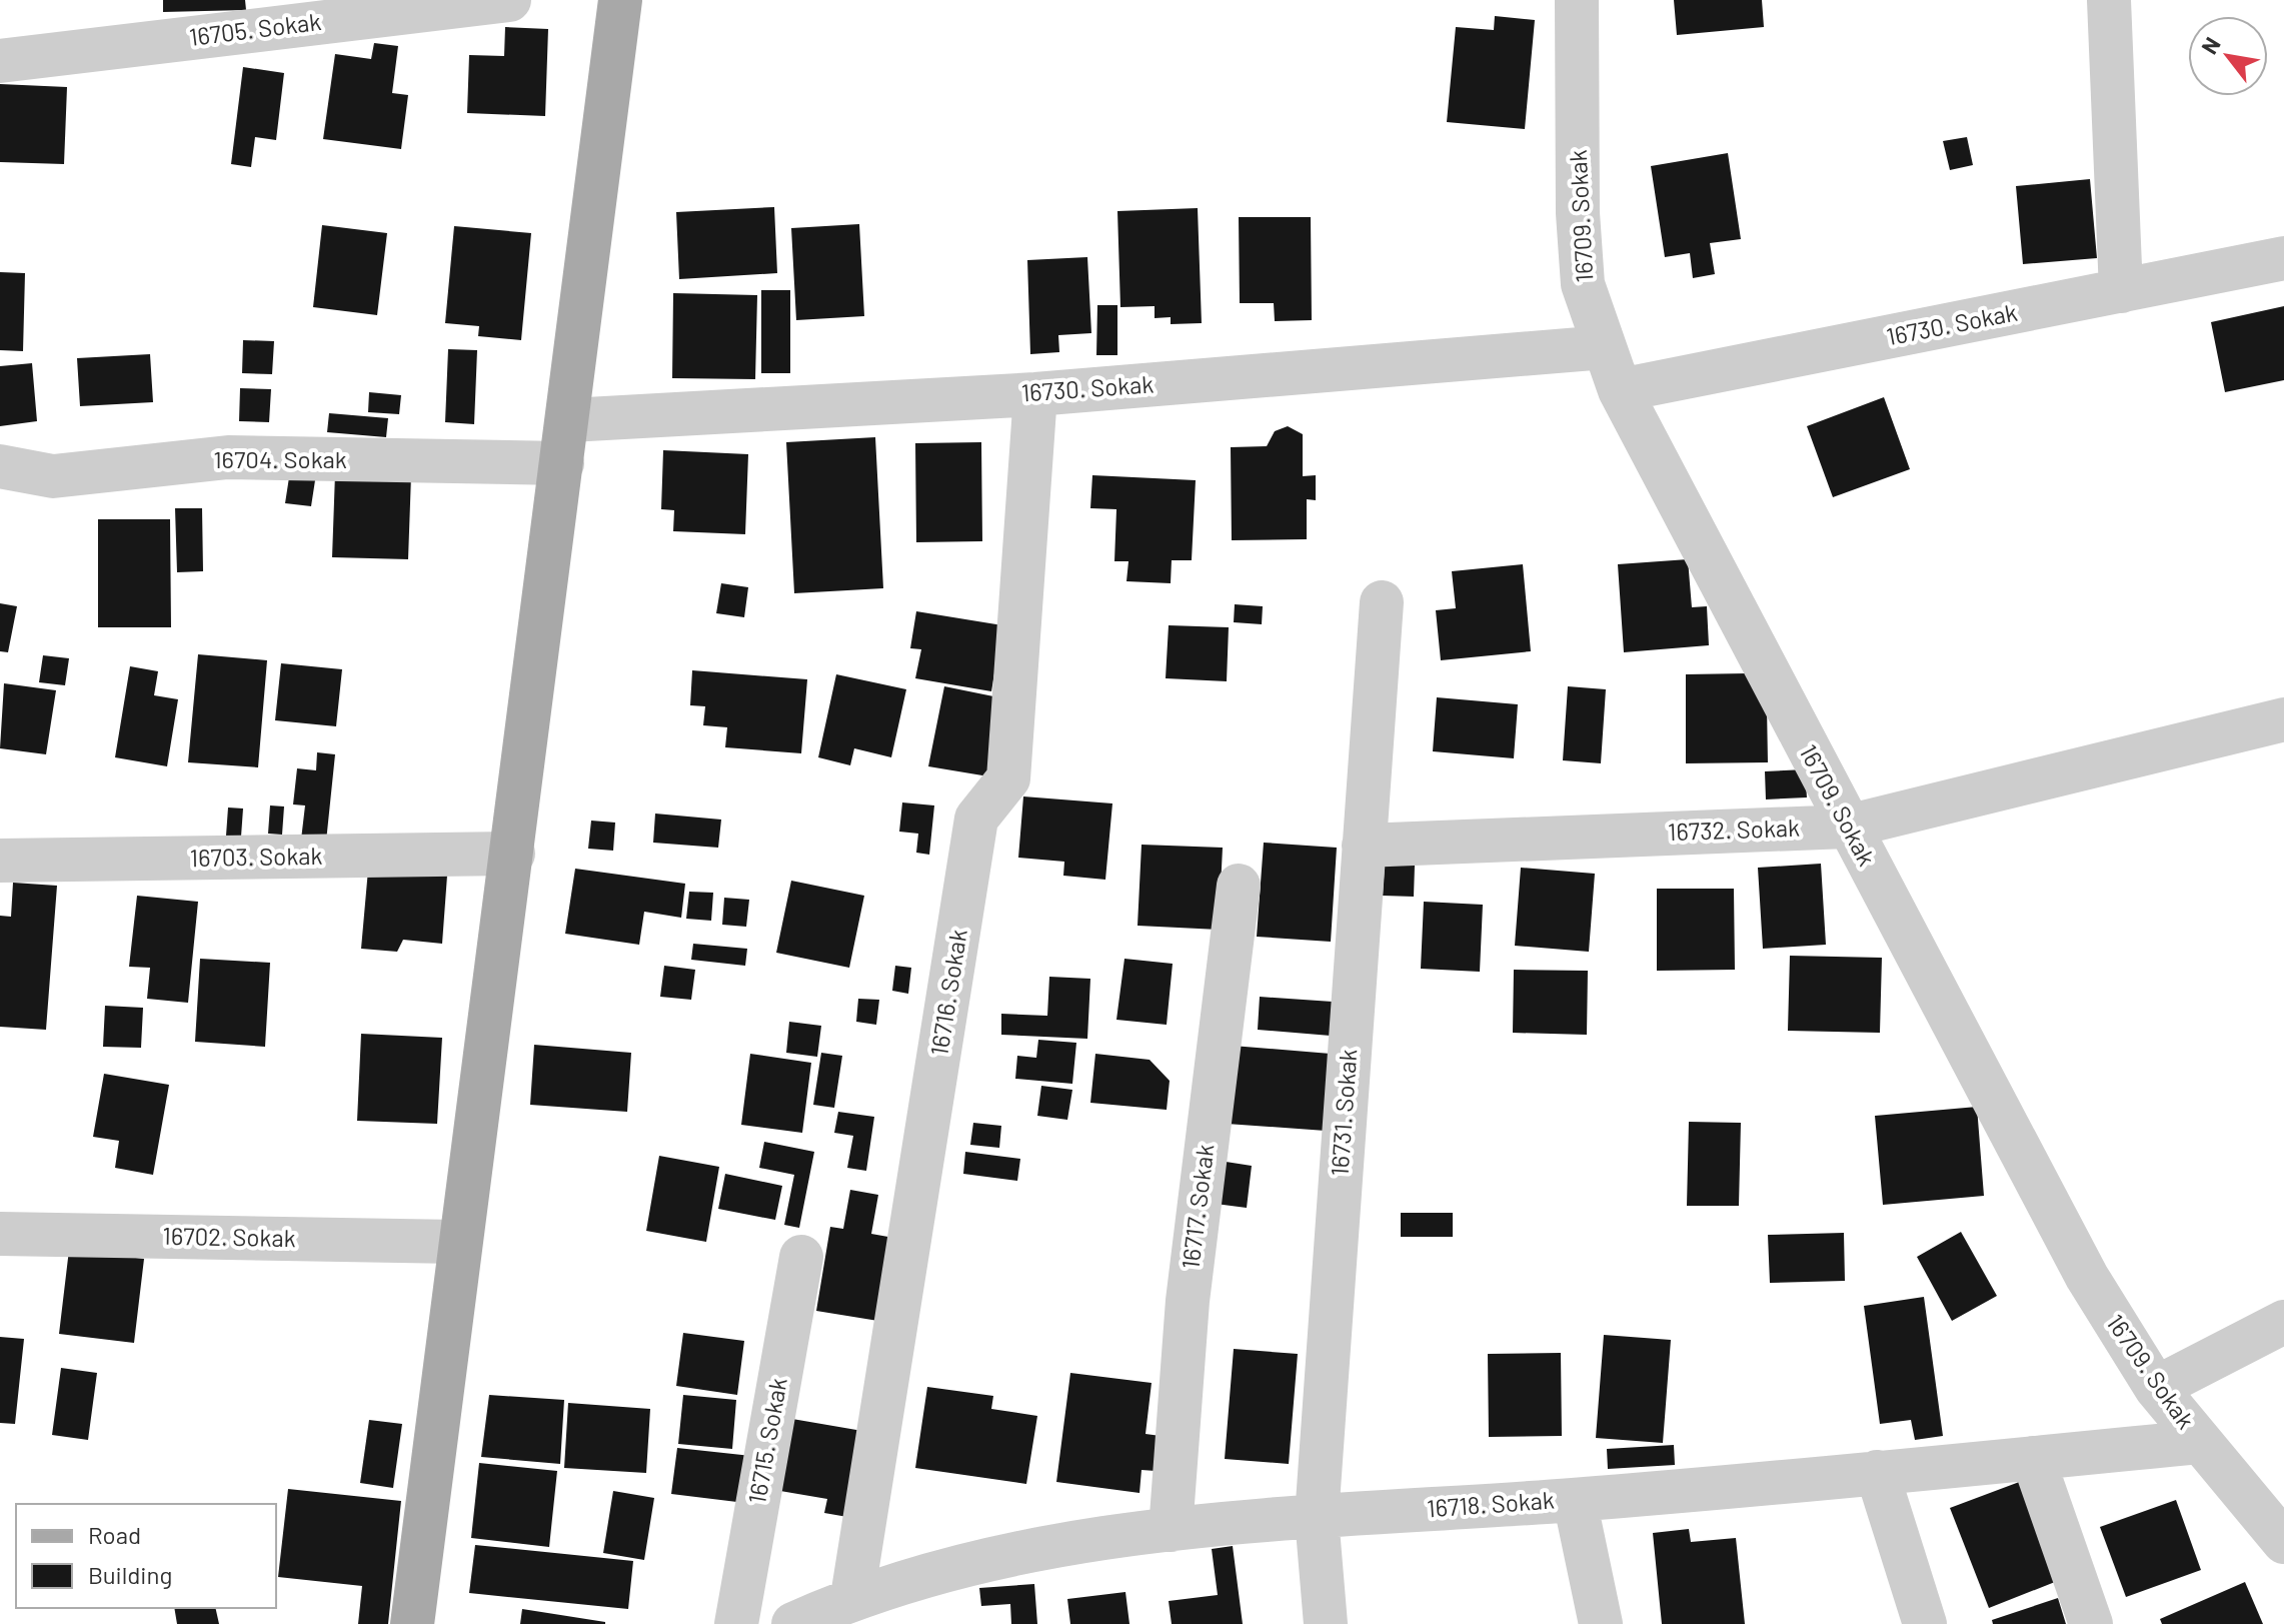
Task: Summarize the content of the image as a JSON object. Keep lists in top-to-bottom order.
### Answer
{
  "streets": {
    "street": [
      "16705. Sokak",
      "16709. Sokak",
      "16730. Sokak",
      "16704. Sokak",
      "16732. Sokak",
      "16703. Sokak",
      "16716. Sokak",
      "16731. Sokak",
      "16717. Sokak",
      "16702. Sokak",
      "16715. Sokak",
      "16718. Sokak"
    ]
  },
  "crossings": [
    ["16709. Sokak", "16730. Sokak"],
    ["16709. Sokak", "16732. Sokak"],
    ["16709. Sokak", "16718. Sokak"],
    ["16730. Sokak", "16716. Sokak"],
    ["16732. Sokak", "16731. Sokak"],
    ["16716. Sokak", "16718. Sokak"],
    ["16731. Sokak", "16718. Sokak"],
    ["16717. Sokak", "16718. Sokak"]
  ],
  "legend": ["Road", "Building"],
  "north": "top left"
}
